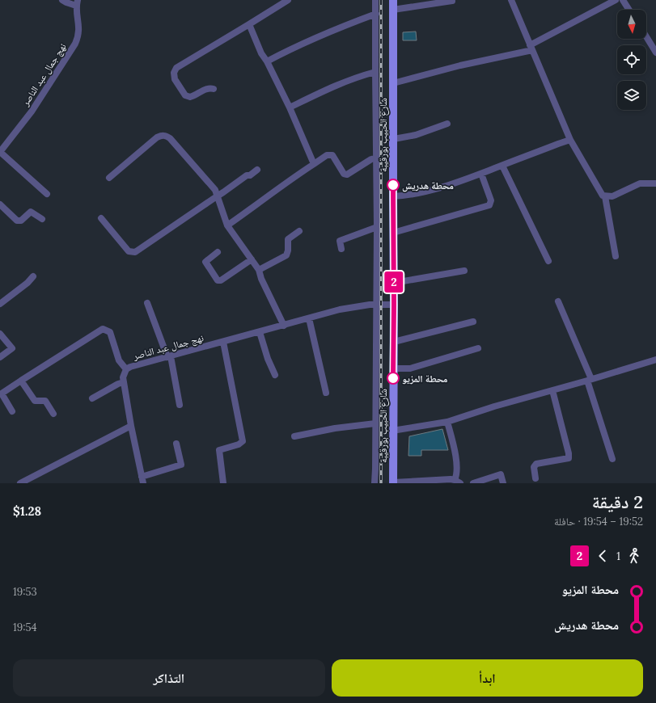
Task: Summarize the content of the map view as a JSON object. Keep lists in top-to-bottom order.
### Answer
{
  "streets": {
    "main road": ["شارع الحبيب بورقيبة"],
    "street": ["نهج جمال عبد الناصر"]
  },
  "crossings": [
    ["نهج جمال عبد الناصر", "شارع الحبيب بورقيبة"]
  ],
  "places": ["محطة هدريش", "محطة المزيو"],
  "lines": ["bus line 2"],
  "north": "bottom",
  "page": {
    "on_map": "2",
    "heading": ["2 دقيقة", "19:52 – 19:54 · حافلة", "$1.28"],
    "legs": ["1", "2"],
    "list": [
      {
        "name": "محطة المزيو",
        "value": "19:53"
      },
      {
        "name": "محطة هدريش",
        "value": "19:54"
      }
    ],
    "buttons": ["ابدأ", "التذاكر"]
  }
}
